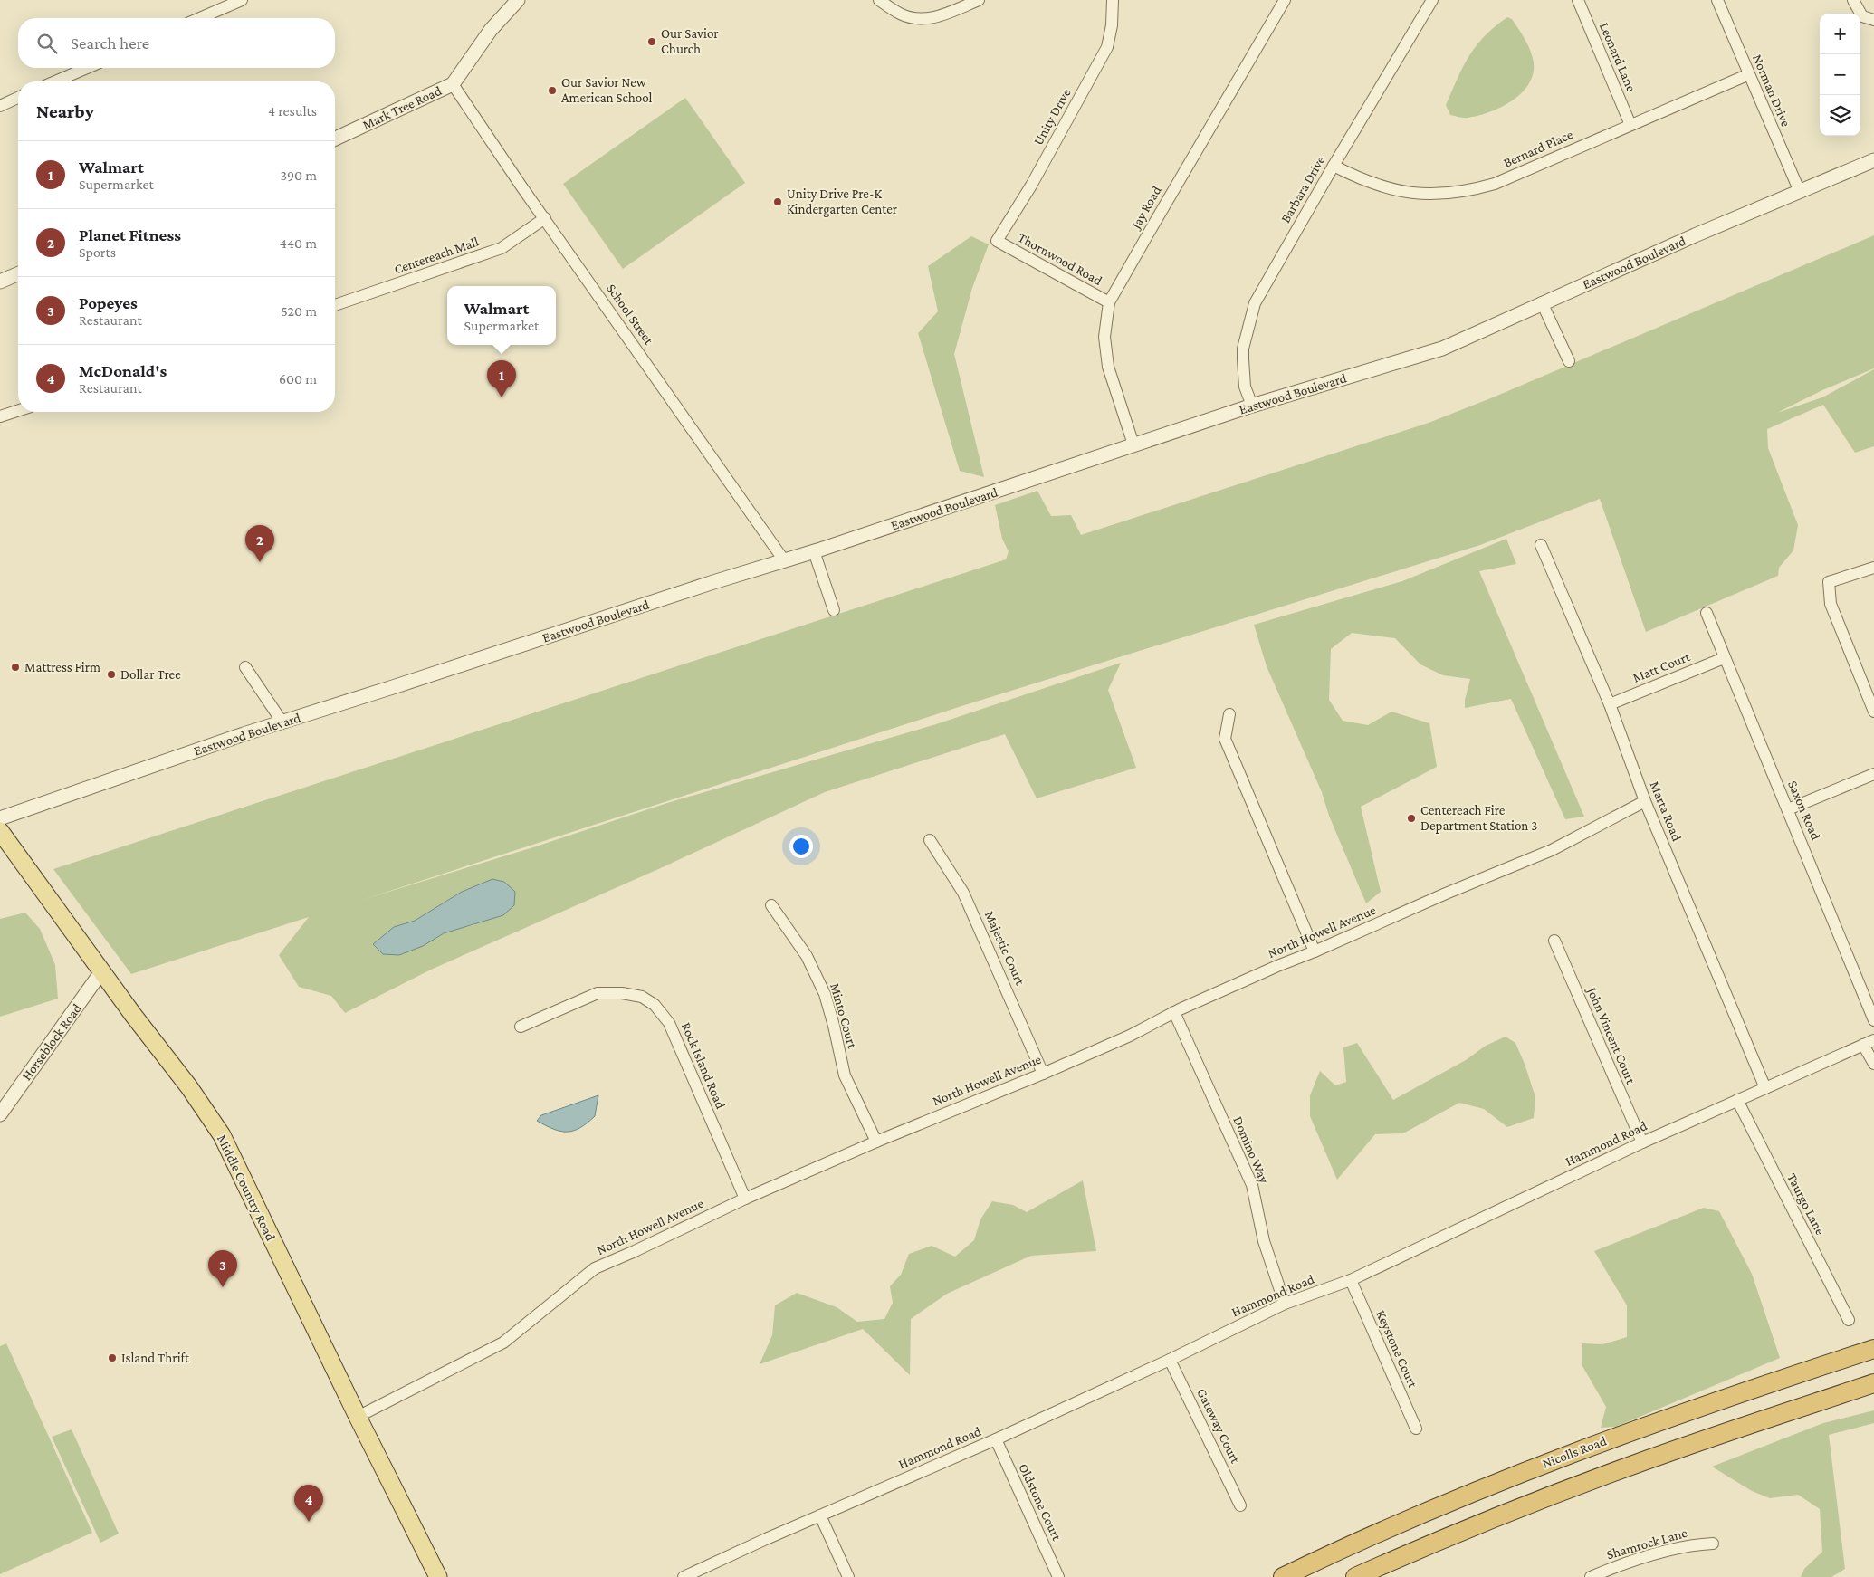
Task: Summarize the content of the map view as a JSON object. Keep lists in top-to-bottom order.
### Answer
{
  "streets": {
    "highway": ["Nicolls Road"],
    "main road": ["Middle Country Road"],
    "street": [
      "Leonard Lane",
      "Norman Drive",
      "Mark Tree Road",
      "Unity Drive",
      "Bernard Place",
      "Barbara Drive",
      "Jay Road",
      "Centereach Mall",
      "Thornwood Road",
      "Eastwood Boulevard",
      "School Street",
      "Matt Court",
      "Saxon Road",
      "Marta Road",
      "North Howell Avenue",
      "Majestic Court",
      "Minto Court",
      "John Vincent Court",
      "Horseblock Road",
      "Rock Island Road",
      "Hammond Road",
      "Domino Way",
      "Taurgo Lane",
      "Keystone Court",
      "Gateway Court",
      "Oldstone Court",
      "Shamrock Lane"
    ]
  },
  "crossings": [
    ["Leonard Lane", "Bernard Place"],
    ["Norman Drive", "Bernard Place"],
    ["Norman Drive", "Eastwood Boulevard"],
    ["Mark Tree Road", "School Street"],
    ["Unity Drive", "Thornwood Road"],
    ["Bernard Place", "Barbara Drive"],
    ["Barbara Drive", "Eastwood Boulevard"],
    ["Jay Road", "Thornwood Road"],
    ["Jay Road", "Eastwood Boulevard"],
    ["Centereach Mall", "School Street"],
    ["Eastwood Boulevard", "School Street"],
    ["Matt Court", "Saxon Road"],
    ["Matt Court", "Marta Road"],
    ["Marta Road", "North Howell Avenue"],
    ["Marta Road", "Hammond Road"],
    ["North Howell Avenue", "Majestic Court"],
    ["North Howell Avenue", "Minto Court"],
    ["North Howell Avenue", "Rock Island Road"],
    ["North Howell Avenue", "Domino Way"],
    ["North Howell Avenue", "Middle Country Road"],
    ["John Vincent Court", "Hammond Road"],
    ["Horseblock Road", "Middle Country Road"],
    ["Hammond Road", "Domino Way"],
    ["Hammond Road", "Taurgo Lane"],
    ["Hammond Road", "Keystone Court"],
    ["Hammond Road", "Gateway Court"],
    ["Hammond Road", "Oldstone Court"]
  ],
  "places": [
    "Our Savior Church",
    "Our Savior New American School",
    "Unity Drive Pre-K Kindergarten Center",
    "Mattress Firm",
    "Dollar Tree",
    "Centereach Fire Department Station 3",
    "Island Thrift"
  ],
  "page": {
    "map_buttons": ["+", "−"],
    "search": "Search here",
    "heading": ["Nearby", "4 results"],
    "list": [
      {
        "mark": "1",
        "name": "Walmart",
        "note": "Supermarket",
        "value": "390 m"
      },
      {
        "mark": "2",
        "name": "Planet Fitness",
        "note": "Sports",
        "value": "440 m"
      },
      {
        "mark": "3",
        "name": "Popeyes",
        "note": "Restaurant",
        "value": "520 m"
      },
      {
        "mark": "4",
        "name": "McDonald's",
        "note": "Restaurant",
        "value": "600 m"
      }
    ],
    "popup": ["Walmart", "Supermarket"],
    "pins": [
      "1",
      "2",
      "3",
      "4"
    ]
  }
}
